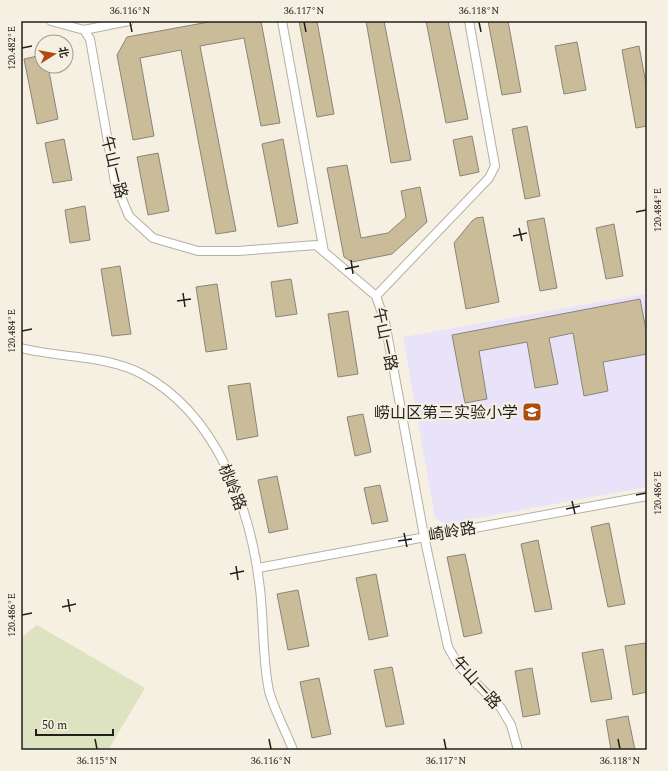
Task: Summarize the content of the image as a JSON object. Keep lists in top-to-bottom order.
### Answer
{
  "streets": {
    "street": ["午山一路", "桃岭路", "崎岭路"]
  },
  "crossings": [
    ["午山一路", "崎岭路"],
    ["桃岭路", "崎岭路"]
  ],
  "places": {
    "school or university": ["崂山区第三实验小学"]
  },
  "scale_bar": "50 m",
  "north": "right",
  "coordinates": [
    "36.116°N",
    "36.117°N",
    "36.118°N",
    "120.482°E",
    "120.484°E",
    "120.486°E",
    "36.115°N"
  ]
}
